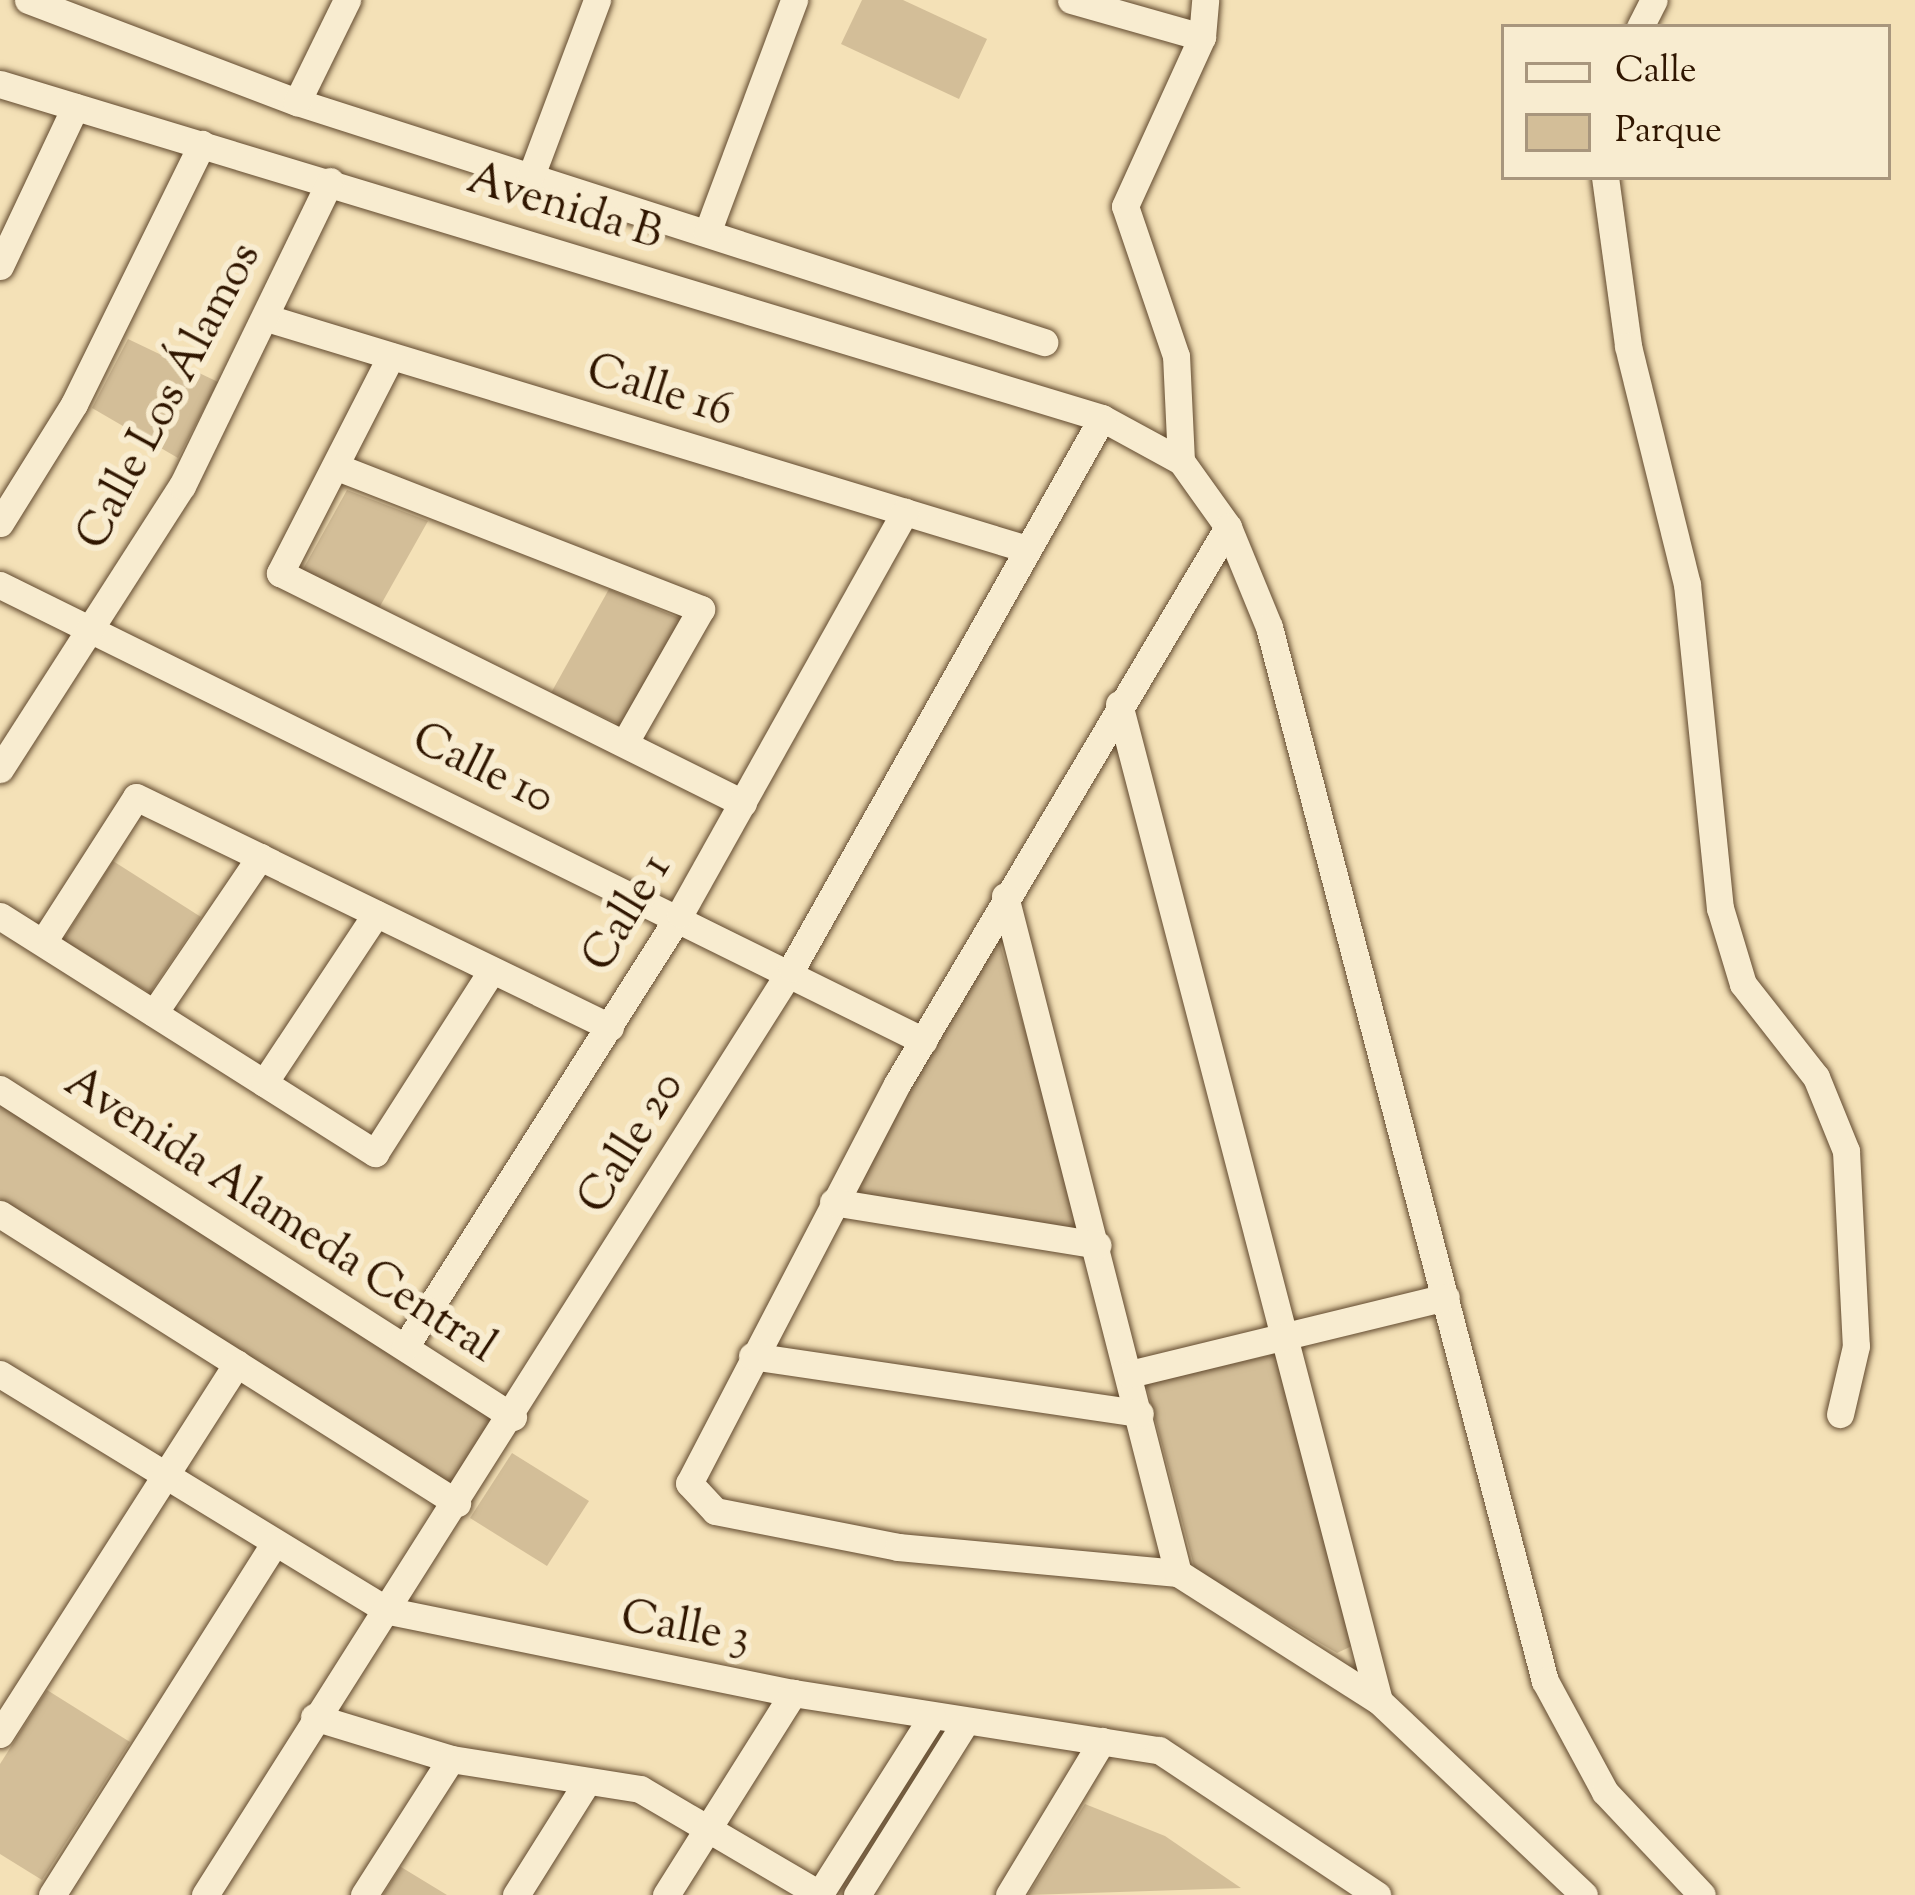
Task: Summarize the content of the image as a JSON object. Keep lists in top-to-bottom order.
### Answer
{
  "streets": {
    "street": [
      "Avenida B",
      "Calle 16",
      "Calle Los Álamos",
      "Calle 10",
      "Calle 1",
      "Calle 20",
      "Avenida Alameda Central",
      "Calle 3"
    ]
  },
  "crossings": [
    ["Avenida B", "Calle Los Álamos"],
    ["Avenida B", "Calle 20"],
    ["Calle 16", "Calle Los Álamos"],
    ["Calle 16", "Calle 1"],
    ["Calle 16", "Calle 20"],
    ["Calle Los Álamos", "Calle 10"],
    ["Calle 10", "Calle 1"],
    ["Calle 10", "Calle 20"],
    ["Calle 1", "Avenida Alameda Central"],
    ["Calle 20", "Avenida Alameda Central"],
    ["Calle 20", "Calle 3"]
  ],
  "legend": ["Calle", "Parque"]
}
